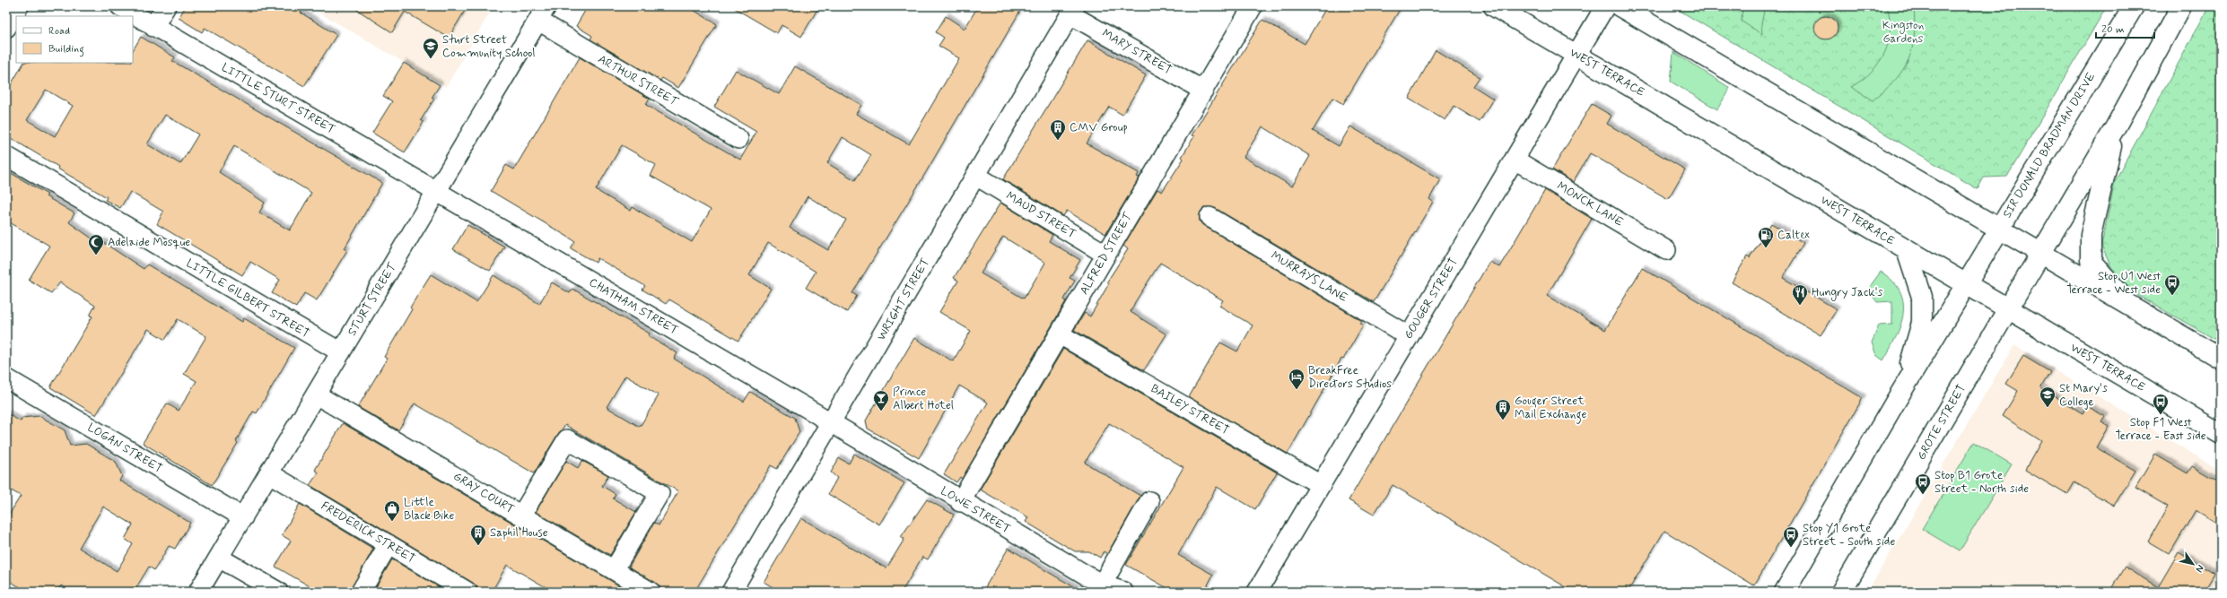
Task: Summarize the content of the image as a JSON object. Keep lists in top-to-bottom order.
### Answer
{
  "streets": {
    "main road": ["WEST TERRACE", "SIR DONALD BRADMAN DRIVE", "GROTE STREET"],
    "street": [
      "MARY STREET",
      "ARTHUR STREET",
      "LITTLE STURT STREET",
      "MONCK LANE",
      "MAUD STREET",
      "ALFRED STREET",
      "MURRAYS LANE",
      "LITTLE GILBERT STREET",
      "GOUGER STREET",
      "STURT STREET",
      "WRIGHT STREET",
      "CHATHAM STREET",
      "BAILEY STREET",
      "LOGAN STREET",
      "GRAY COURT",
      "LOWE STREET",
      "FREDERICK STREET"
    ]
  },
  "crossings": [
    ["MARY STREET", "ALFRED STREET"],
    ["MARY STREET", "WRIGHT STREET"],
    ["WEST TERRACE", "SIR DONALD BRADMAN DRIVE"],
    ["WEST TERRACE", "GOUGER STREET"],
    ["WEST TERRACE", "GROTE STREET"],
    ["ARTHUR STREET", "STURT STREET"],
    ["LITTLE STURT STREET", "STURT STREET"],
    ["LITTLE STURT STREET", "CHATHAM STREET"],
    ["MONCK LANE", "GOUGER STREET"],
    ["MAUD STREET", "ALFRED STREET"],
    ["MAUD STREET", "WRIGHT STREET"],
    ["ALFRED STREET", "BAILEY STREET"],
    ["ALFRED STREET", "LOWE STREET"],
    ["MURRAYS LANE", "GOUGER STREET"],
    ["LITTLE GILBERT STREET", "STURT STREET"],
    ["GOUGER STREET", "BAILEY STREET"],
    ["STURT STREET", "CHATHAM STREET"],
    ["STURT STREET", "LOGAN STREET"],
    ["STURT STREET", "GRAY COURT"],
    ["STURT STREET", "FREDERICK STREET"],
    ["WRIGHT STREET", "CHATHAM STREET"],
    ["WRIGHT STREET", "LOWE STREET"],
    ["CHATHAM STREET", "LOWE STREET"]
  ],
  "parks": ["Kingston Gardens"],
  "places": {
    "school or university": ["Sturt Street Community School", "St Mary's College"],
    "building": ["CMV Group", "Gouger Street Mail Exchange", "Saphil House"],
    "fuel station": ["Caltex"],
    "mosque": ["Adelaide Mosque"],
    "bus stop": [
      "Stop U1 West Terrace - West side",
      "Stop F1 West Terrace - East side",
      "Stop B1 Grote Street - North side",
      "Stop Y1 Grote Street - South side"
    ],
    "restaurant": ["Hungry Jack's"],
    "hotel": ["BreakFree Directors Studios"],
    "bar": ["Prince Albert Hotel"],
    "shop": ["Little Black Bike"]
  },
  "legend": ["Road", "Building"],
  "scale_bar": "20 m",
  "north": "bottom right"
}
